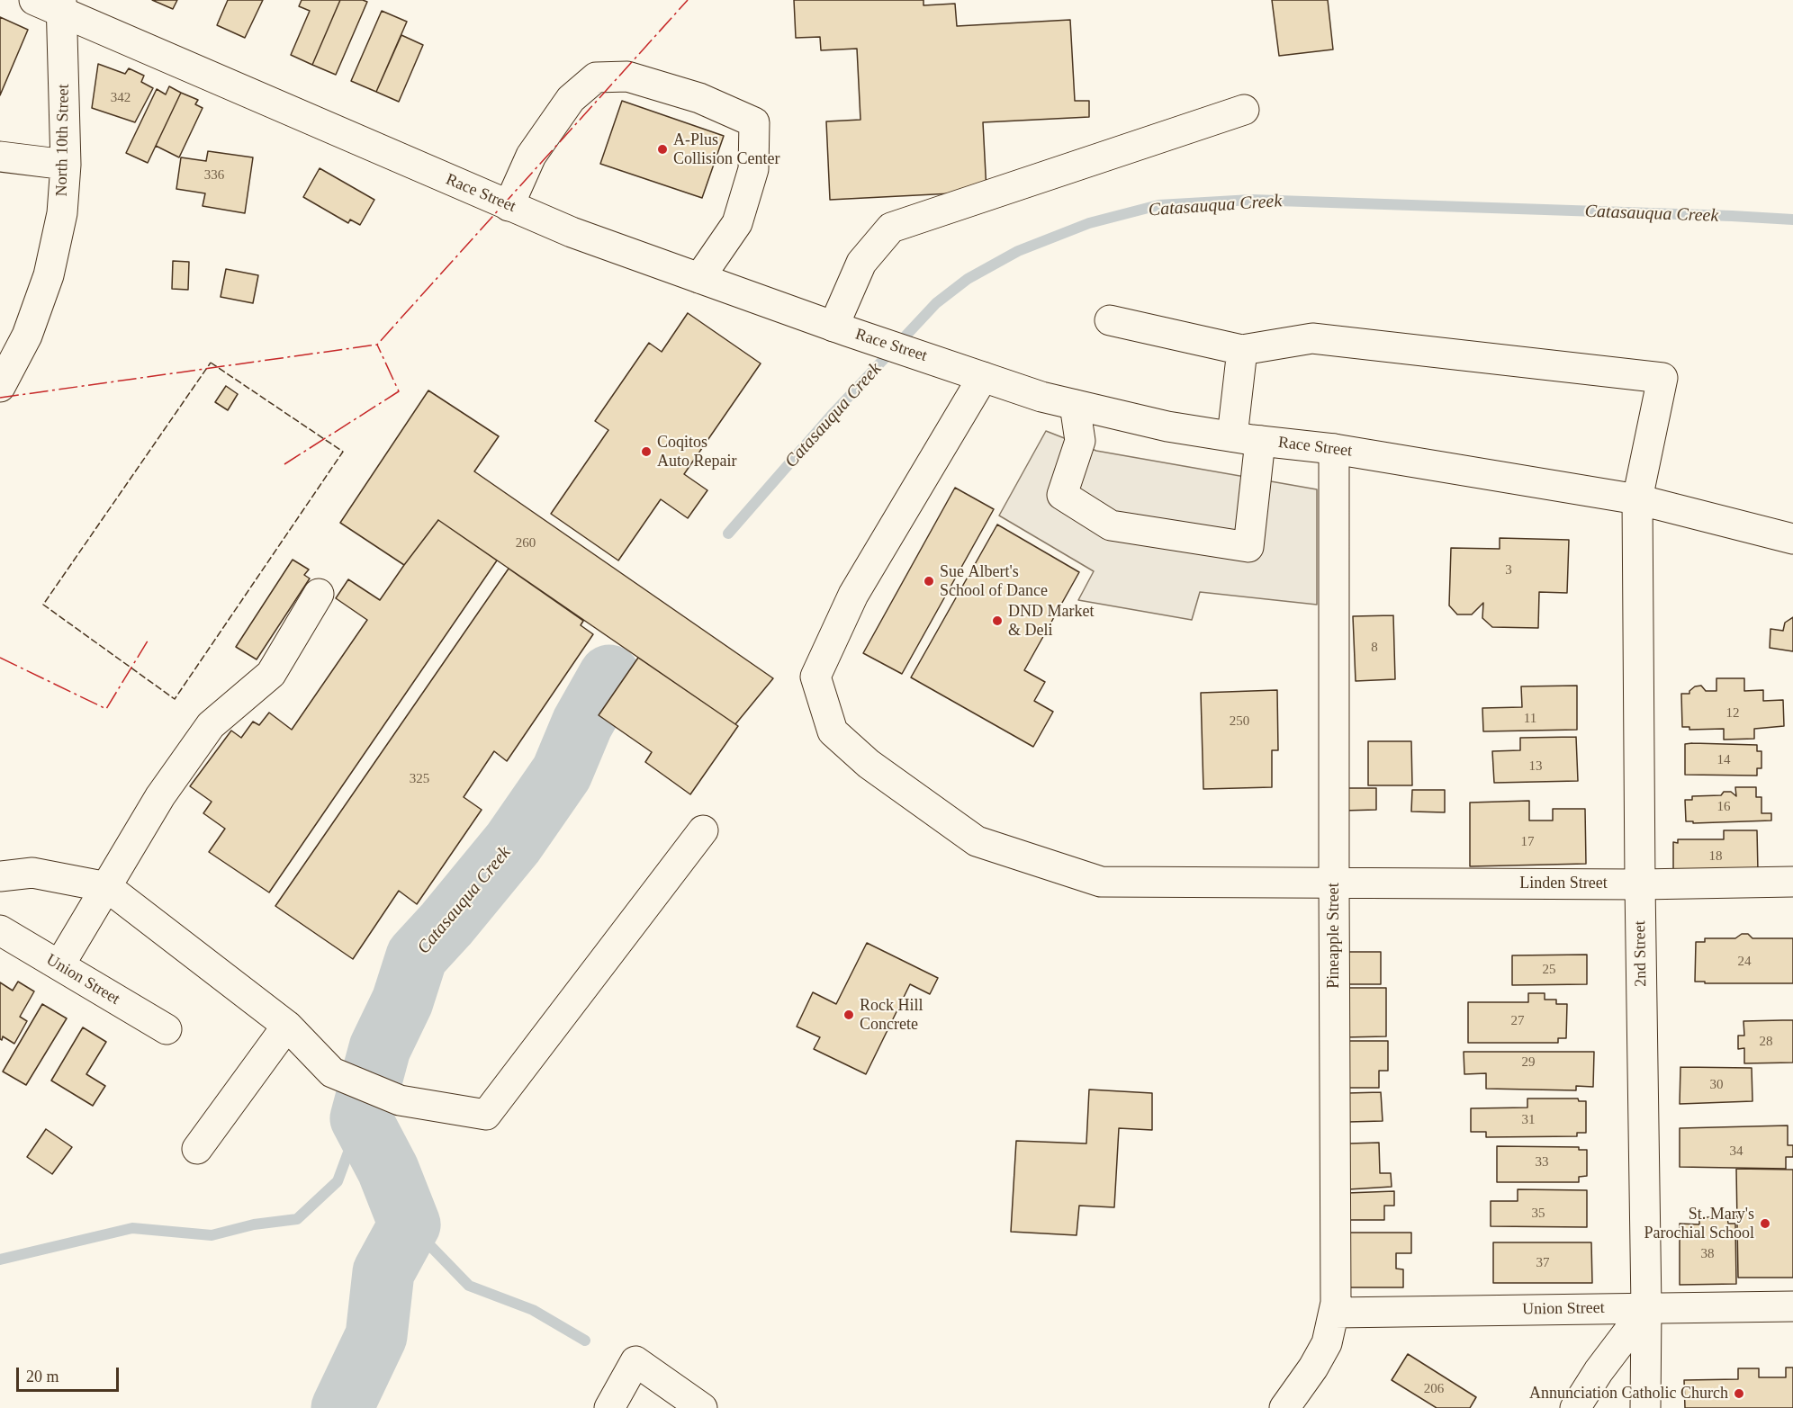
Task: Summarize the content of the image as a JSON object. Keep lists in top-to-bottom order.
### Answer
{
  "streets": {
    "street": [
      "North 10th Street",
      "Race Street",
      "Linden Street",
      "Pineapple Street",
      "2nd Street",
      "Union Street"
    ]
  },
  "crossings": [
    ["North 10th Street", "Race Street"],
    ["Race Street", "Linden Street"],
    ["Race Street", "Pineapple Street"],
    ["Race Street", "2nd Street"],
    ["Linden Street", "Pineapple Street"],
    ["Linden Street", "2nd Street"],
    ["Pineapple Street", "Union Street"],
    ["2nd Street", "Union Street"]
  ],
  "water": ["Catasauqua Creek"],
  "places": [
    "A-Plus Collision Center",
    "Coqitos Auto Repair",
    "Sue Albert's School of Dance",
    "DND Market & Deli",
    "Rock Hill Concrete",
    "St. Mary's Parochial School",
    "Annunciation Catholic Church"
  ],
  "house_numbers": [
    "342",
    "336",
    "260",
    "3",
    "8",
    "12",
    "11",
    "250",
    "14",
    "13",
    "325",
    "16",
    "17",
    "18",
    "24",
    "25",
    "27",
    "28",
    "29",
    "30",
    "31",
    "34",
    "33",
    "35",
    "38",
    "37",
    "206"
  ],
  "scale_bar": "20 m"
}
